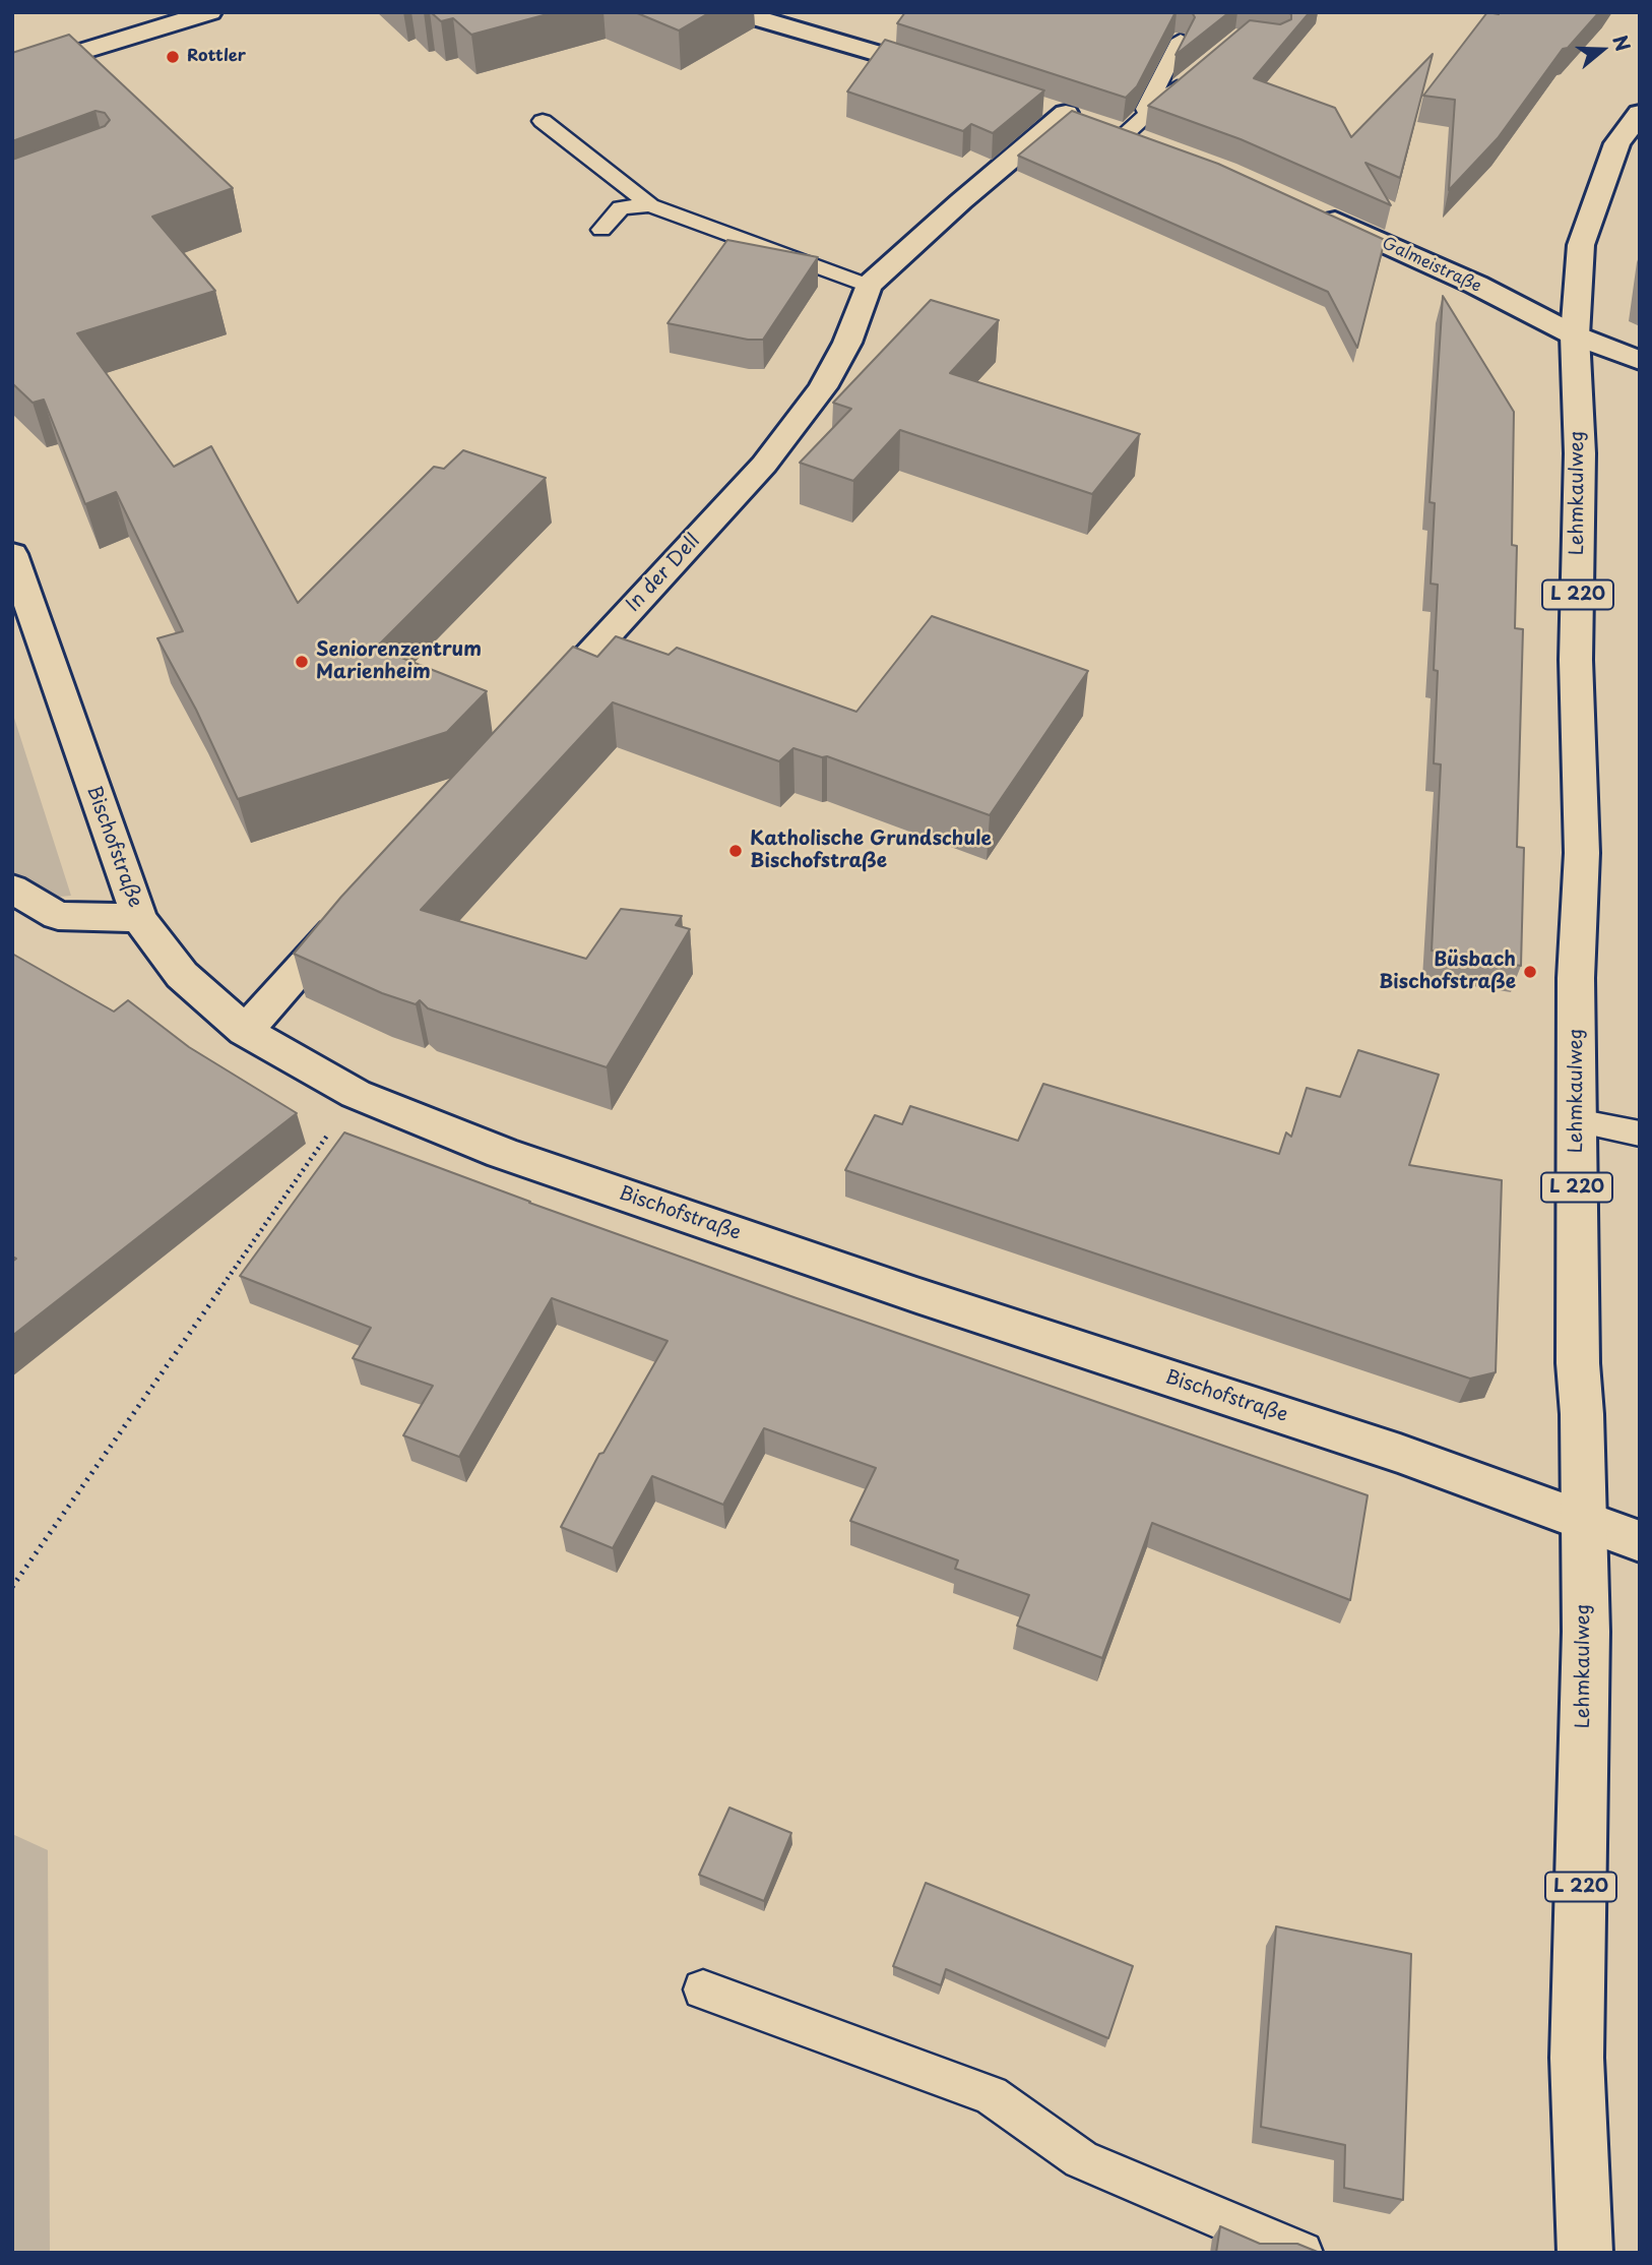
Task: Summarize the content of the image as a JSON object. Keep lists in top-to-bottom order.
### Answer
{
  "streets": {
    "street": [
      "Galmeistraße",
      "Lehmkaulweg",
      "In der Dell",
      "L 220",
      "Bischofstraße"
    ]
  },
  "crossings": [
    ["Galmeistraße", "Lehmkaulweg"],
    ["Lehmkaulweg", "Bischofstraße"]
  ],
  "places": [
    "Rottler",
    "Seniorenzentrum Marienheim",
    "Katholische Grundschule Bischofstraße",
    "Büsbach Bischofstraße"
  ],
  "north": "right"
}
